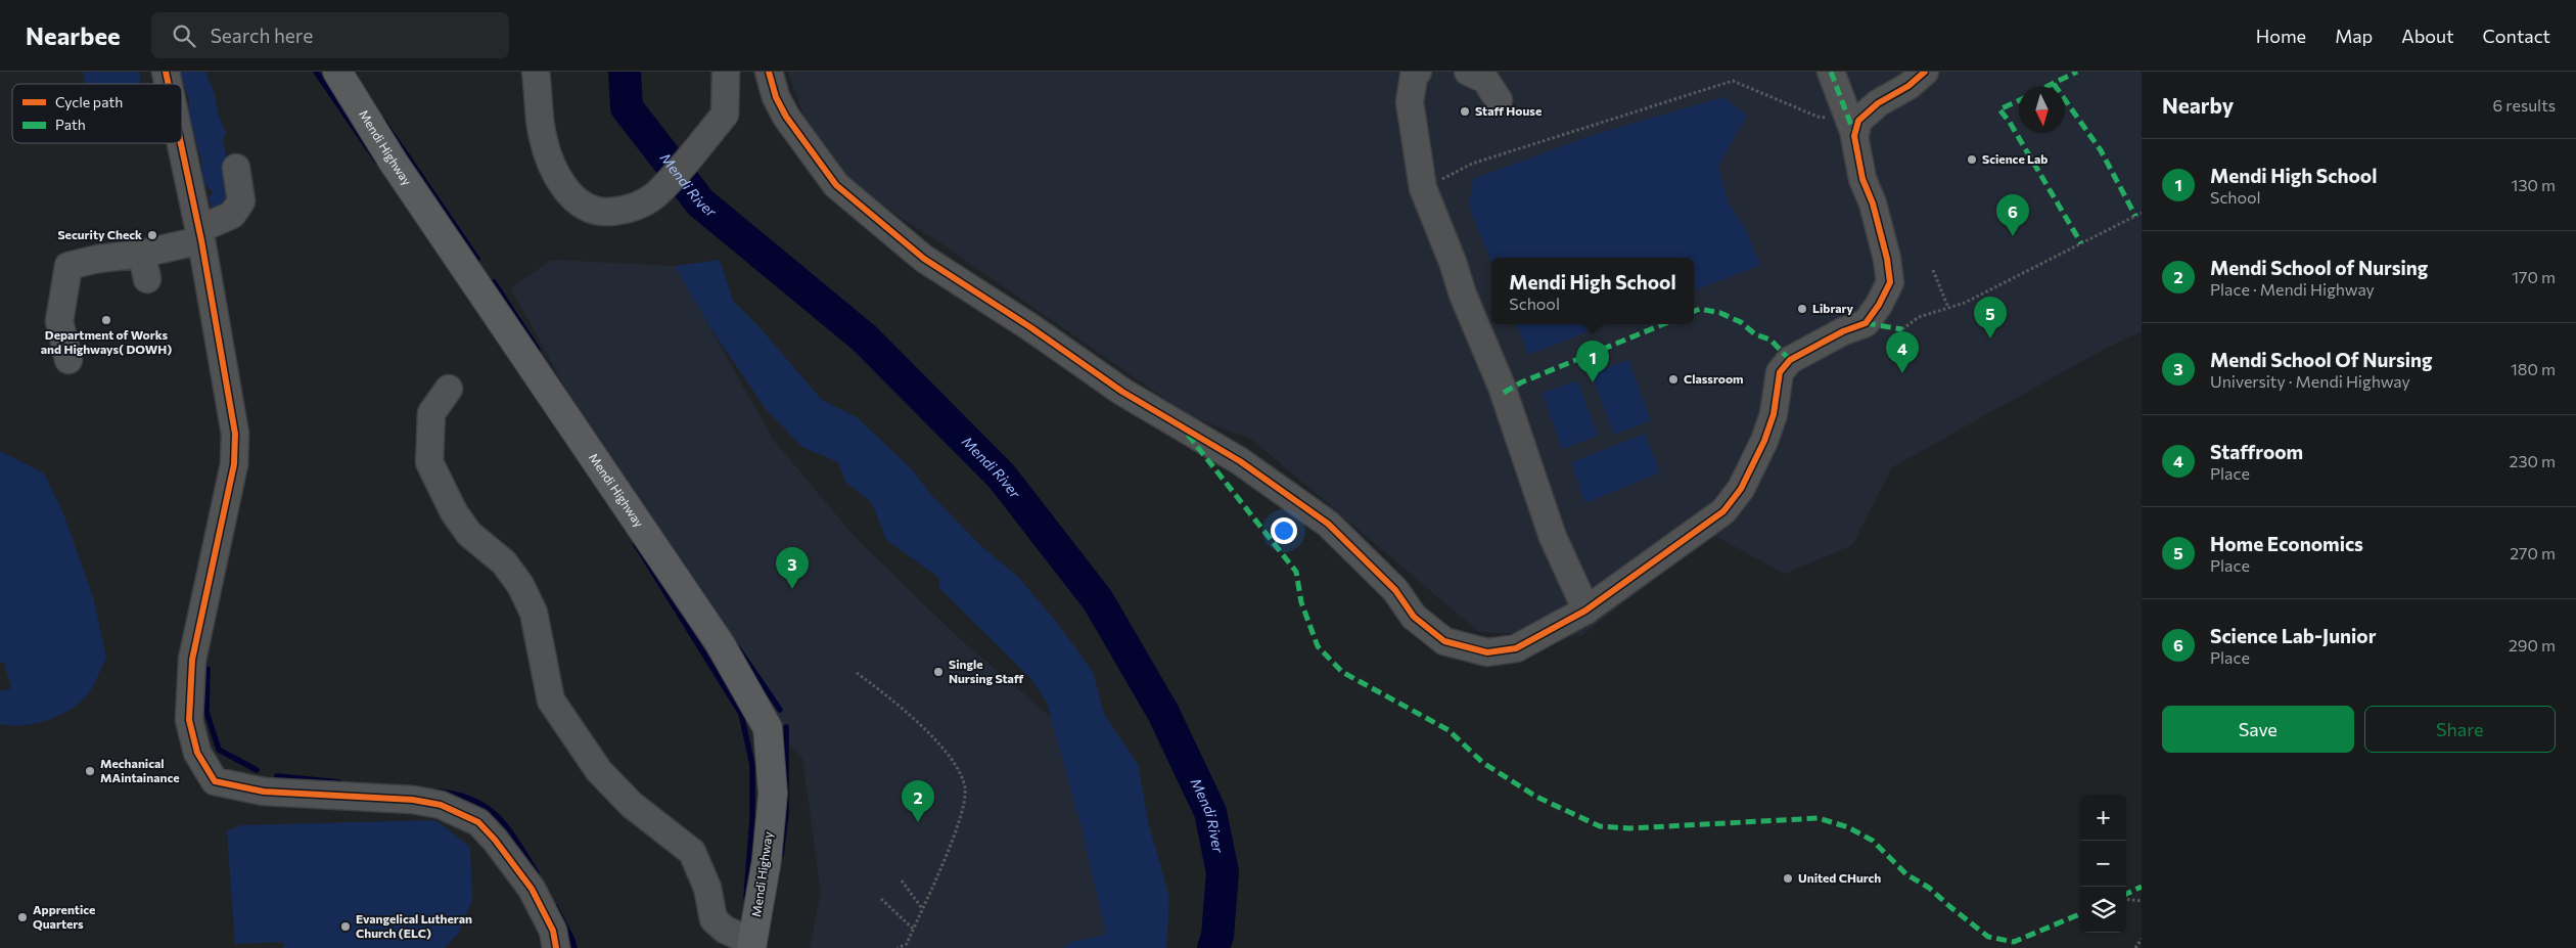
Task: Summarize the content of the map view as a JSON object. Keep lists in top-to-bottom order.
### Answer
{
  "streets": {
    "main road": ["Mendi Highway"]
  },
  "water": ["Mendi River"],
  "places": [
    "Staff House",
    "Science Lab",
    "Security Check",
    "Library",
    "Department of Works and Highways( DOWH)",
    "Classroom",
    "Single Nursing Staff",
    "Mechanical MAintainance",
    "United CHurch",
    "Apprentice Quarters",
    "Evangelical Lutheran Church (ELC)"
  ],
  "legend": ["Cycle path", "Path"],
  "north": "bottom",
  "page": {
    "header": "Nearbee",
    "search": "Search here",
    "nav": [
      "Home",
      "Map",
      "About",
      "Contact"
    ],
    "heading": ["Nearby", "6 results"],
    "list": [
      {
        "mark": "1",
        "name": "Mendi High School",
        "note": "School",
        "value": "130 m"
      },
      {
        "mark": "2",
        "name": "Mendi School of Nursing",
        "note": "Place · Mendi Highway",
        "value": "170 m"
      },
      {
        "mark": "3",
        "name": "Mendi School Of Nursing",
        "note": "University · Mendi Highway",
        "value": "180 m"
      },
      {
        "mark": "4",
        "name": "Staffroom",
        "note": "Place",
        "value": "230 m"
      },
      {
        "mark": "5",
        "name": "Home Economics",
        "note": "Place",
        "value": "270 m"
      },
      {
        "mark": "6",
        "name": "Science Lab-Junior",
        "note": "Place",
        "value": "290 m"
      }
    ],
    "pins": [
      "6",
      "5",
      "4",
      "1",
      "3",
      "2"
    ],
    "popup": ["Mendi High School", "School"],
    "buttons": ["Save", "Share"],
    "map_buttons": ["+", "−"]
  }
}
